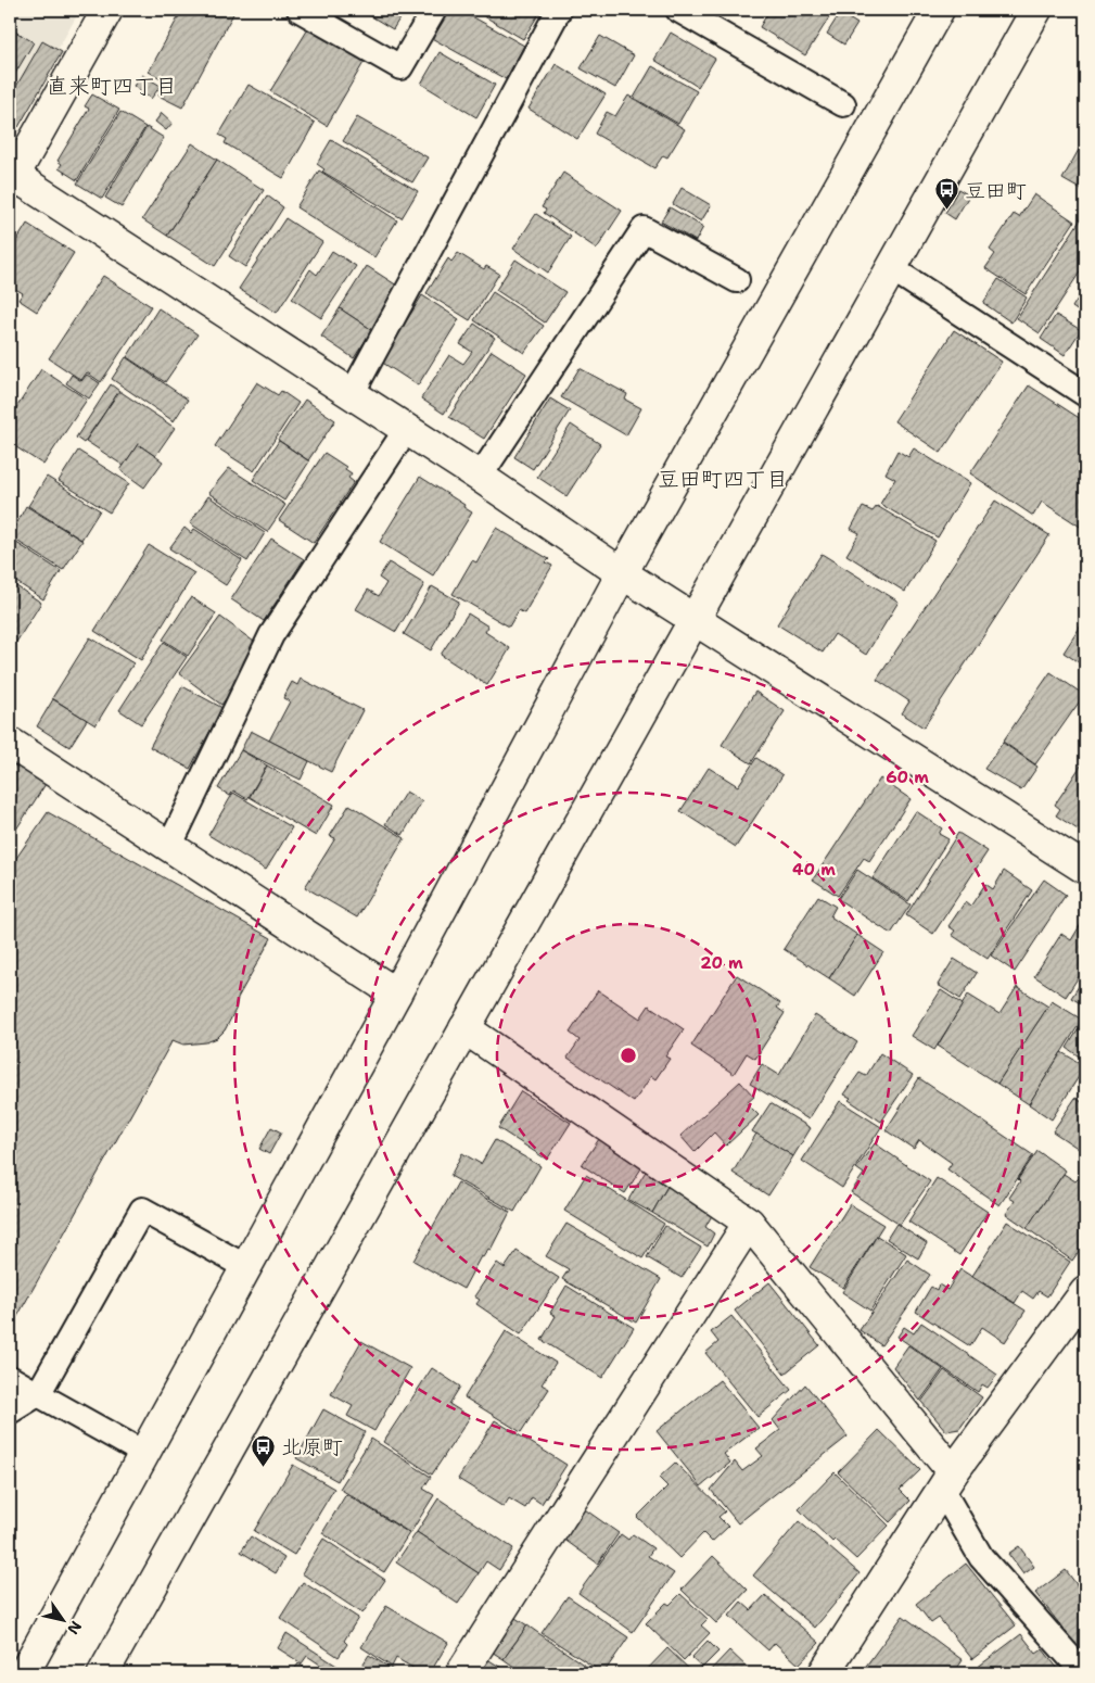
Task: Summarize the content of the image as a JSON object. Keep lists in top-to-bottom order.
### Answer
{
  "districts": ["直来町四丁目", "豆田町四丁目"],
  "places": {
    "bus stop": ["豆田町", "北原町"]
  },
  "north": "bottom right",
  "rings": ["60 m", "40 m", "20 m"]
}
